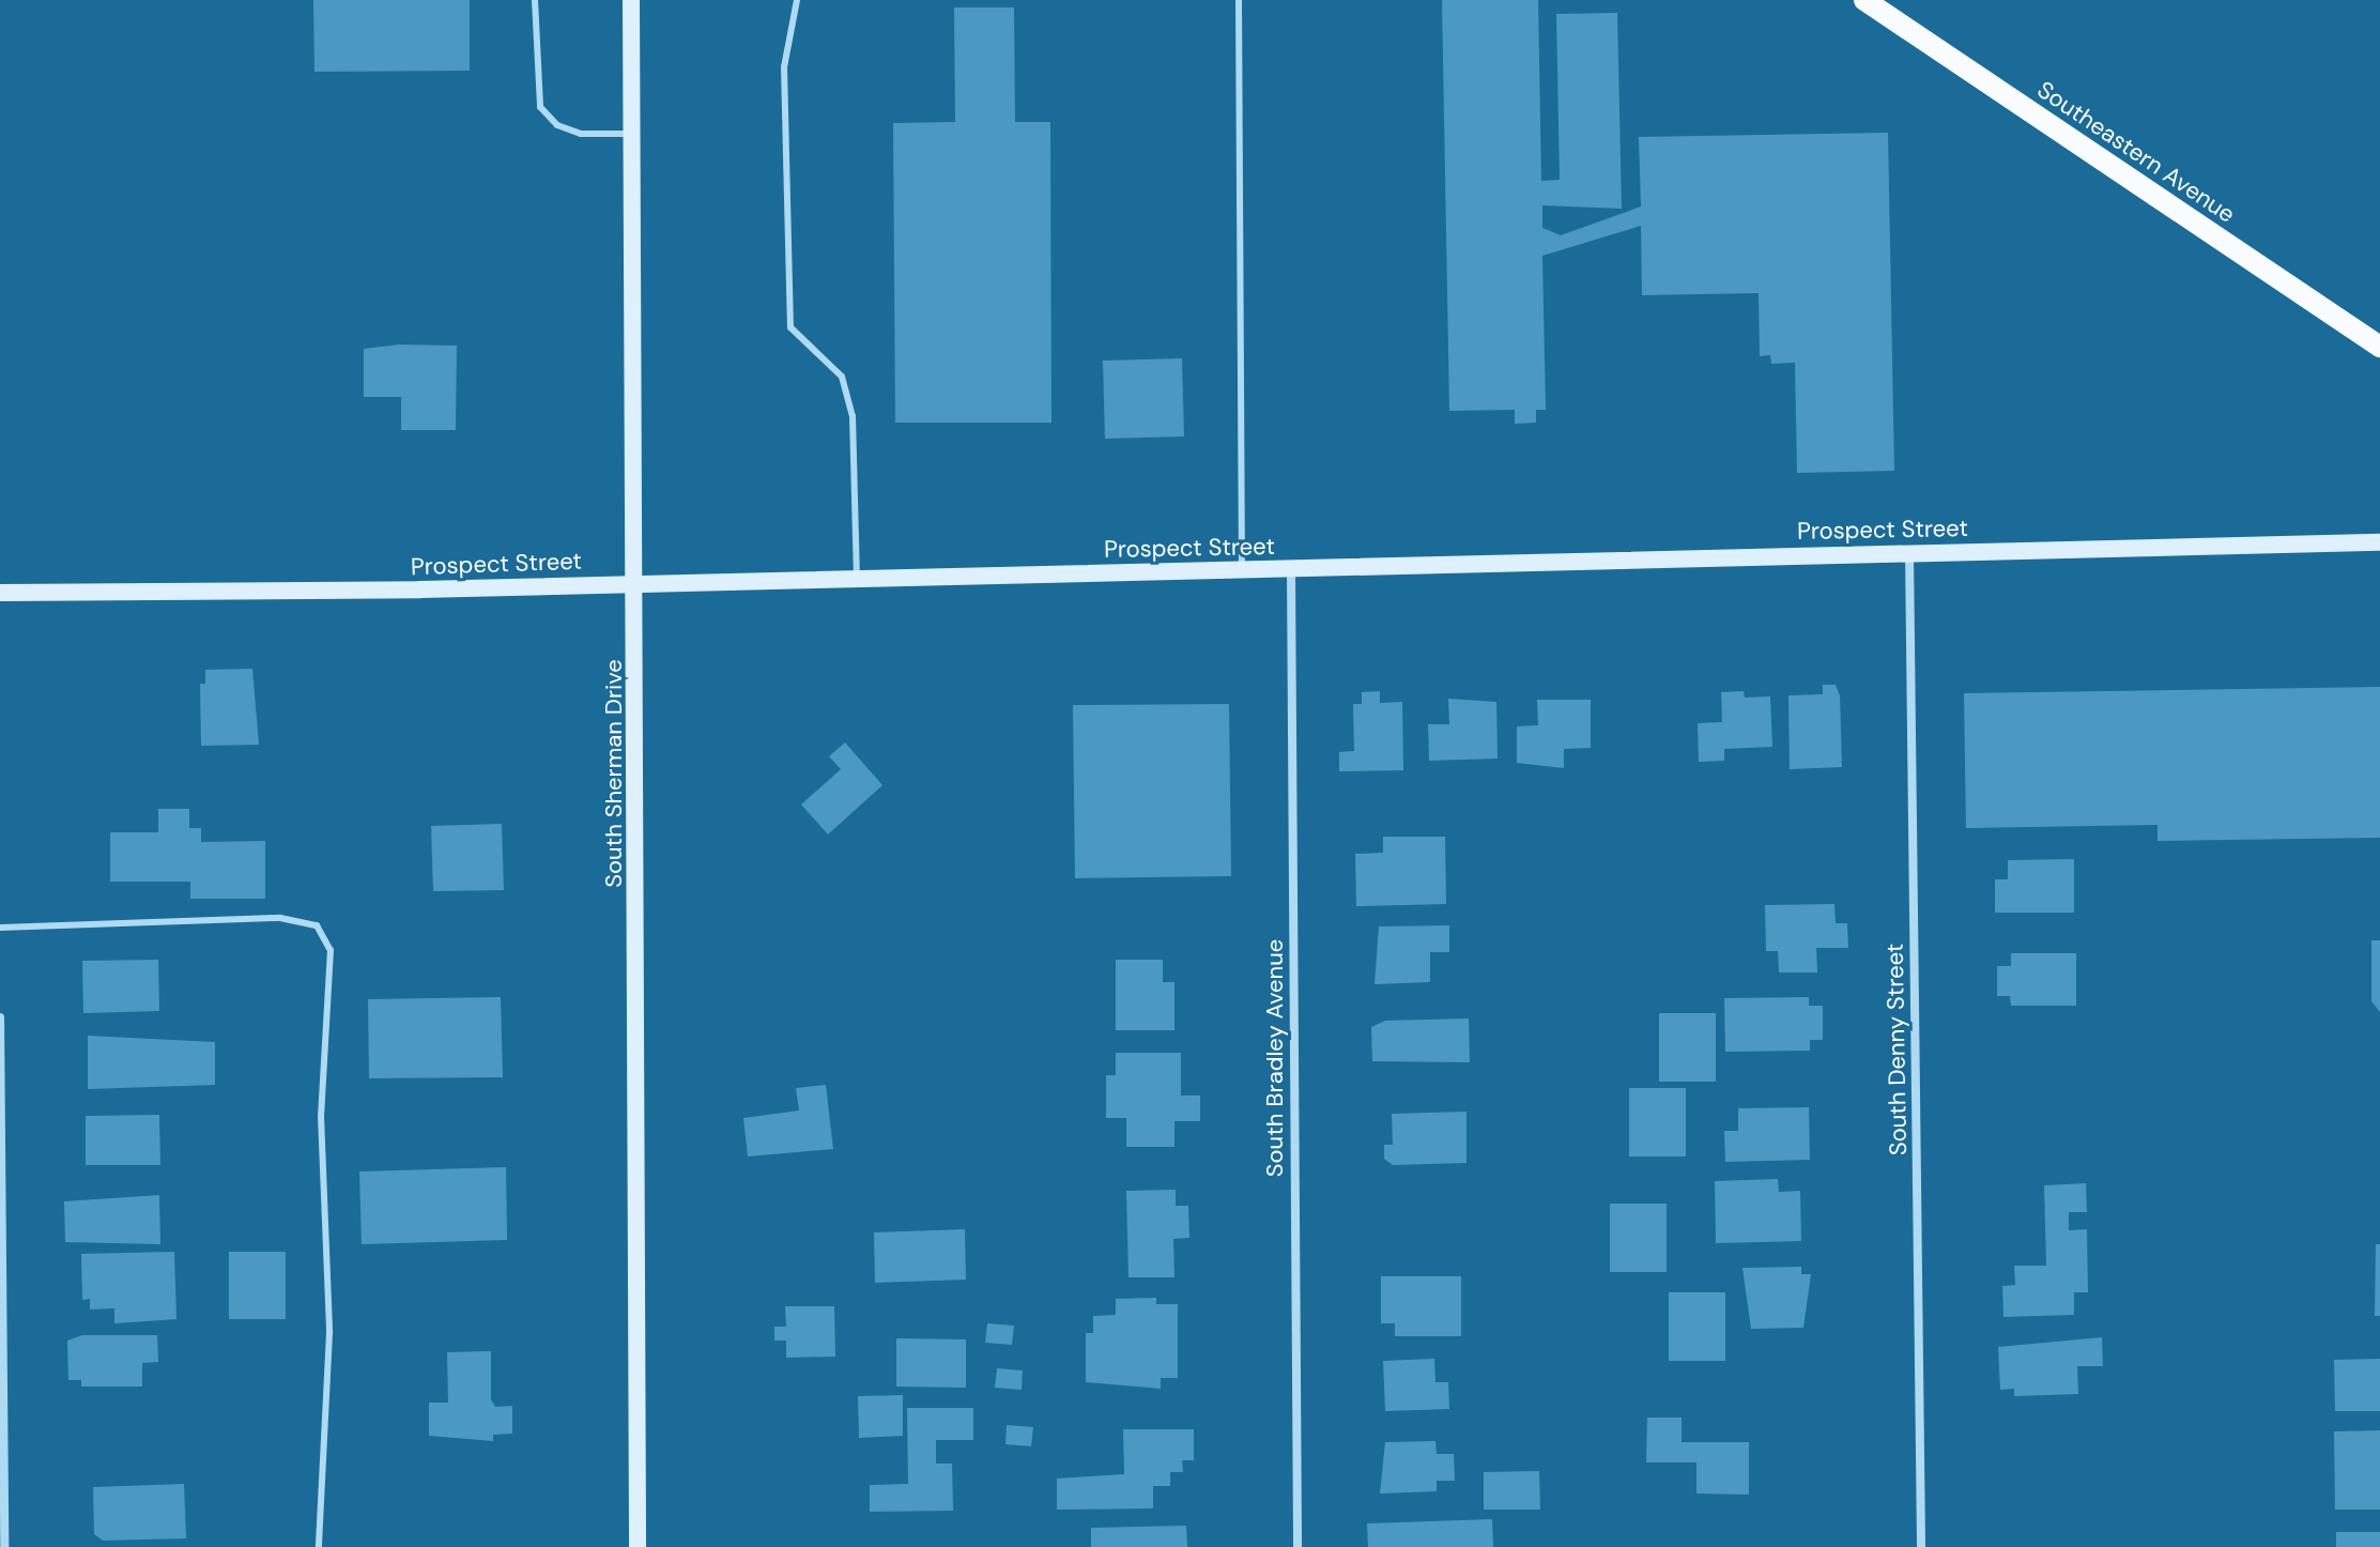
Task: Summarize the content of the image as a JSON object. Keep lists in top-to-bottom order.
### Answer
{
  "streets": {
    "main road": ["Southeastern Avenue", "Prospect Street", "South Sherman Drive"],
    "street": ["South Denny Street", "South Bradley Avenue"]
  },
  "crossings": [
    ["Prospect Street", "South Sherman Drive"],
    ["Prospect Street", "South Denny Street"],
    ["Prospect Street", "South Bradley Avenue"]
  ]
}
